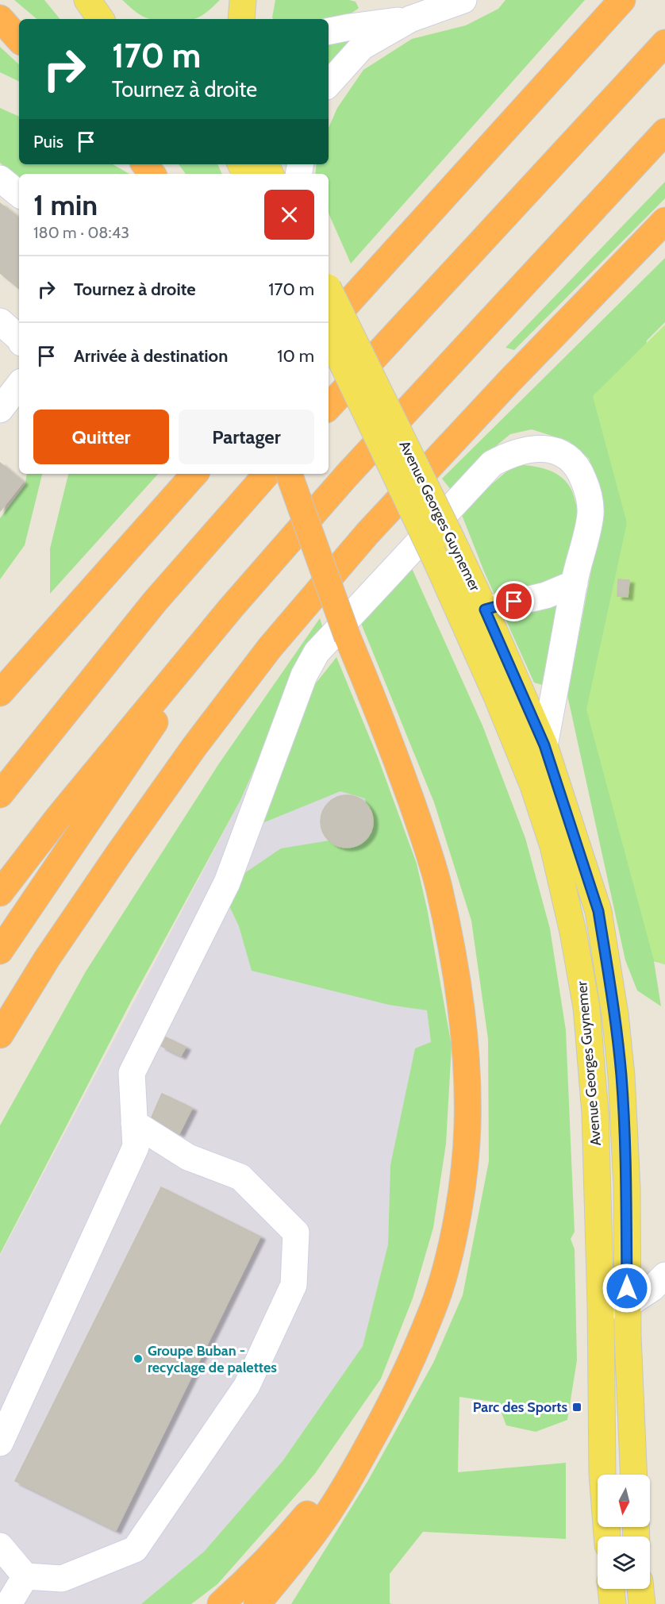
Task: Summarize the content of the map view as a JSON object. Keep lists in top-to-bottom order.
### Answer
{
  "streets": {
    "main road": ["Avenue Georges Guynemer"]
  },
  "places": {
    "other": ["Groupe Buban - recyclage de palettes"],
    "transit": ["Parc des Sports"]
  },
  "north": "bottom",
  "page": {
    "turn": ["170 m", "Tournez à droite"],
    "then": "Puis",
    "heading": ["1 min", "180 m · 08:43"],
    "list": [
      {
        "name": "Tournez à droite",
        "value": "170 m"
      },
      {
        "name": "Arrivée à destination",
        "value": "10 m"
      }
    ],
    "buttons": ["Quitter", "Partager"]
  }
}
